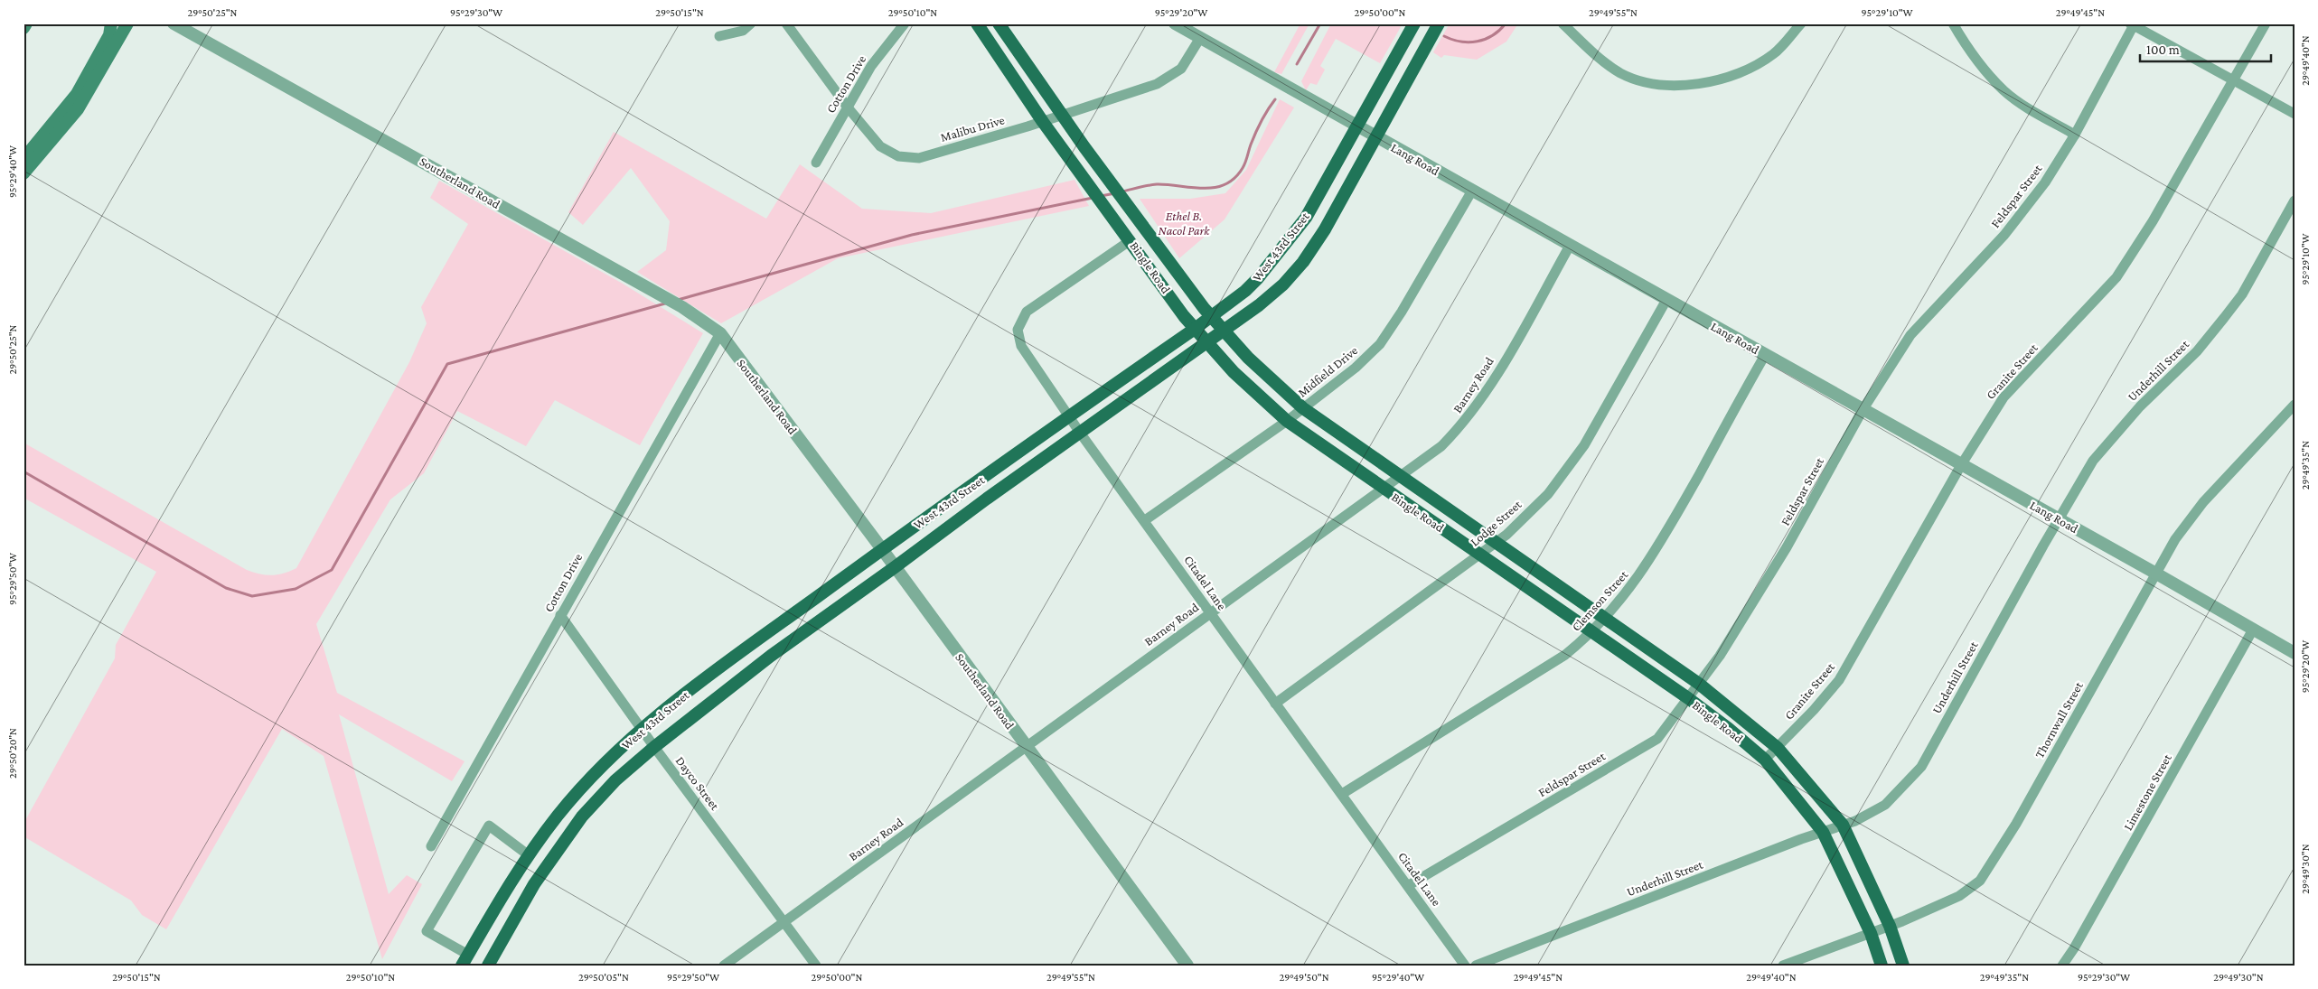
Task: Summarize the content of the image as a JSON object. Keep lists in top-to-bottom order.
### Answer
{
  "streets": {
    "main road": ["West 43rd Street", "Bingle Road"],
    "street": [
      "Cotton Drive",
      "Malibu Drive",
      "Lang Road",
      "Southerland Road",
      "Feldspar Street",
      "Underhill Street",
      "Midfield Drive",
      "Granite Street",
      "Barney Road",
      "Lodge Street",
      "Citadel Lane",
      "Clemson Street",
      "Thornwall Street",
      "Dayco Street",
      "Limestone Street"
    ]
  },
  "crossings": [
    ["Cotton Drive", "Malibu Drive"],
    ["Cotton Drive", "Southerland Road"],
    ["Cotton Drive", "Dayco Street"],
    ["Malibu Drive", "Lang Road"],
    ["Malibu Drive", "Bingle Road"],
    ["Lang Road", "Feldspar Street"],
    ["Lang Road", "West 43rd Street"],
    ["Lang Road", "Underhill Street"],
    ["Lang Road", "Midfield Drive"],
    ["Lang Road", "Granite Street"],
    ["Lang Road", "Barney Road"],
    ["Lang Road", "Lodge Street"],
    ["Lang Road", "Clemson Street"],
    ["Lang Road", "Thornwall Street"],
    ["Lang Road", "Limestone Street"],
    ["Southerland Road", "West 43rd Street"],
    ["Southerland Road", "Barney Road"],
    ["Feldspar Street", "Bingle Road"],
    ["Feldspar Street", "Citadel Lane"],
    ["West 43rd Street", "Bingle Road"],
    ["West 43rd Street", "Citadel Lane"],
    ["West 43rd Street", "Dayco Street"],
    ["Bingle Road", "Underhill Street"],
    ["Bingle Road", "Midfield Drive"],
    ["Bingle Road", "Granite Street"],
    ["Bingle Road", "Barney Road"],
    ["Bingle Road", "Lodge Street"],
    ["Bingle Road", "Citadel Lane"],
    ["Bingle Road", "Clemson Street"],
    ["Bingle Road", "Thornwall Street"],
    ["Midfield Drive", "Citadel Lane"],
    ["Barney Road", "Citadel Lane"],
    ["Barney Road", "Dayco Street"],
    ["Lodge Street", "Citadel Lane"],
    ["Citadel Lane", "Clemson Street"]
  ],
  "parks": ["Ethel B. Nacol Park"],
  "scale_bar": "100 m",
  "coordinates": [
    "29°50'25\"N",
    "95°29'30\"W",
    "29°50'15\"N",
    "29°50'10\"N",
    "95°29'20\"W",
    "29°50'00\"N",
    "29°49'55\"N",
    "95°29'10\"W",
    "29°49'45\"N",
    "29°49'40\"N",
    "95°29'40\"W",
    "29°49'35\"N",
    "95°29'50\"W",
    "29°50'20\"N",
    "29°49'30\"N",
    "29°50'05\"N",
    "29°49'50\"N"
  ]
}
